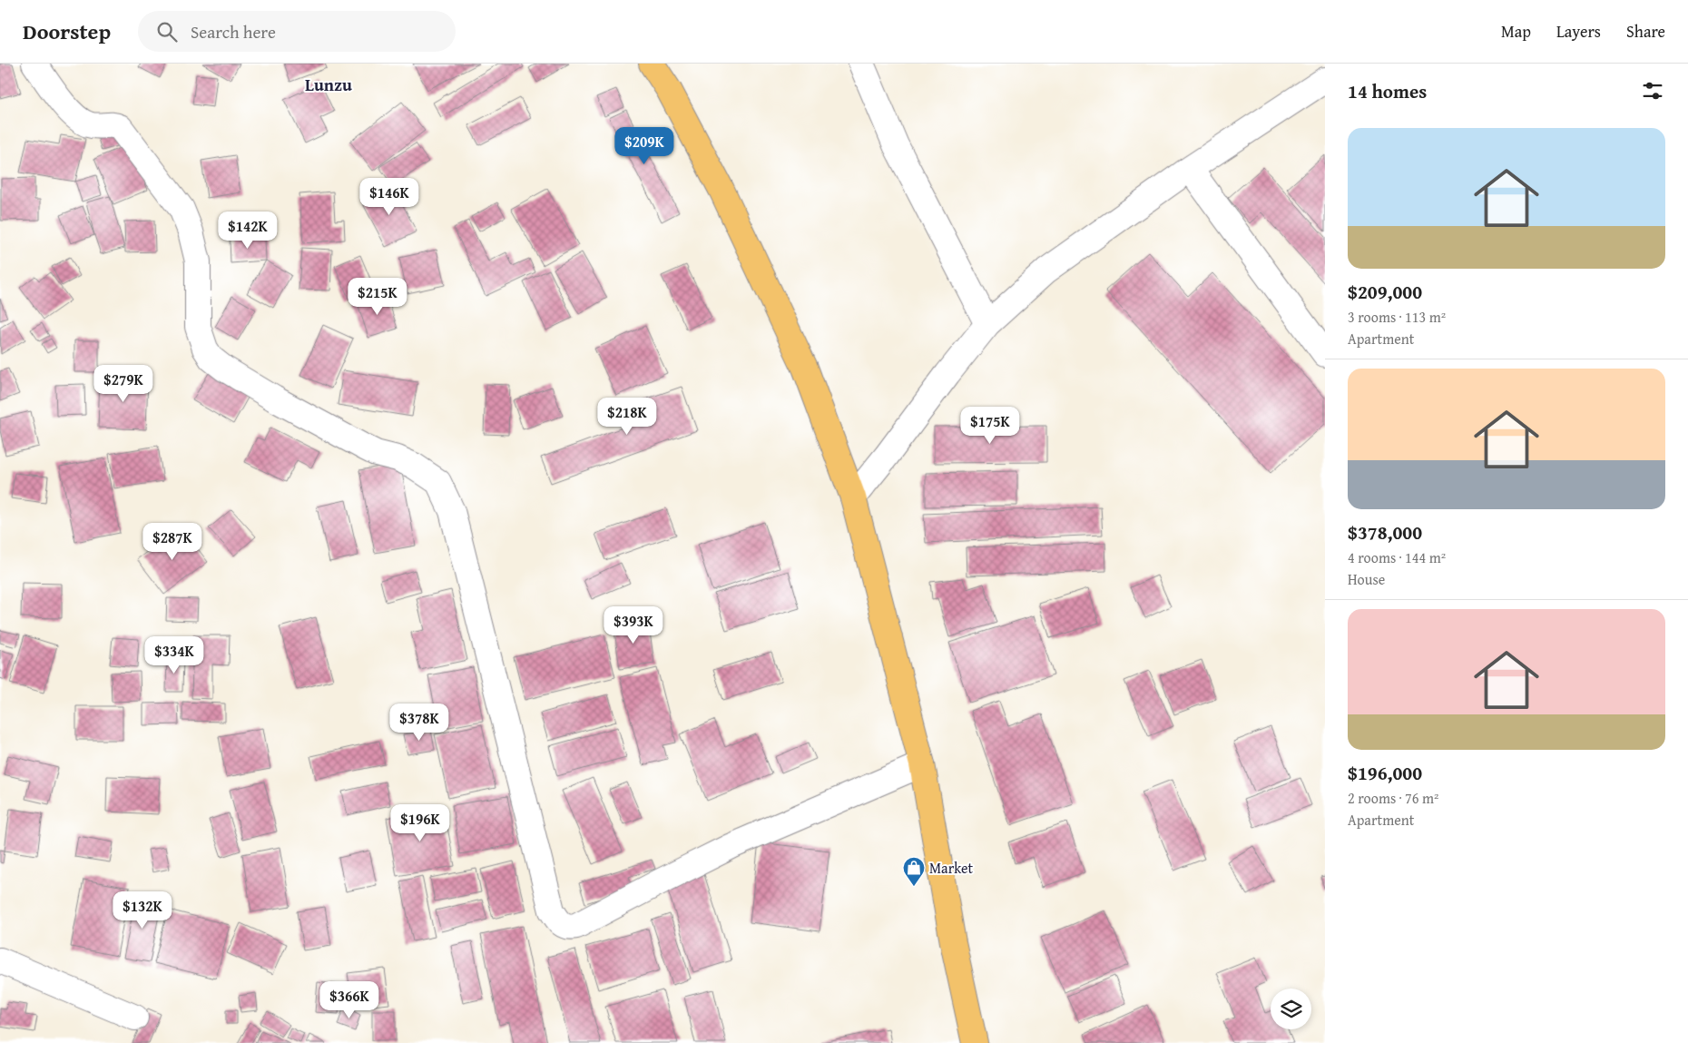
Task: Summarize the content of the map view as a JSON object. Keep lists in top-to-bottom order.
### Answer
{
  "districts": ["Lunzu"],
  "places": {
    "shop": ["Market"]
  },
  "page": {
    "header": "Doorstep",
    "search": "Search here",
    "nav": ["Map", "Layers", "Share"],
    "heading": "14 homes",
    "list": [
      {
        "name": "$209,000",
        "note": "3 rooms · 113 m² · Apartment"
      },
      {
        "name": "$378,000",
        "note": "4 rooms · 144 m² · House"
      },
      {
        "name": "$196,000",
        "note": "2 rooms · 76 m² · Apartment"
      }
    ],
    "price": [
      "$209K",
      "$146K",
      "$142K",
      "$215K",
      "$279K",
      "$218K",
      "$175K",
      "$287K",
      "$393K",
      "$334K",
      "$378K",
      "$196K",
      "$132K",
      "$366K"
    ]
  }
}
